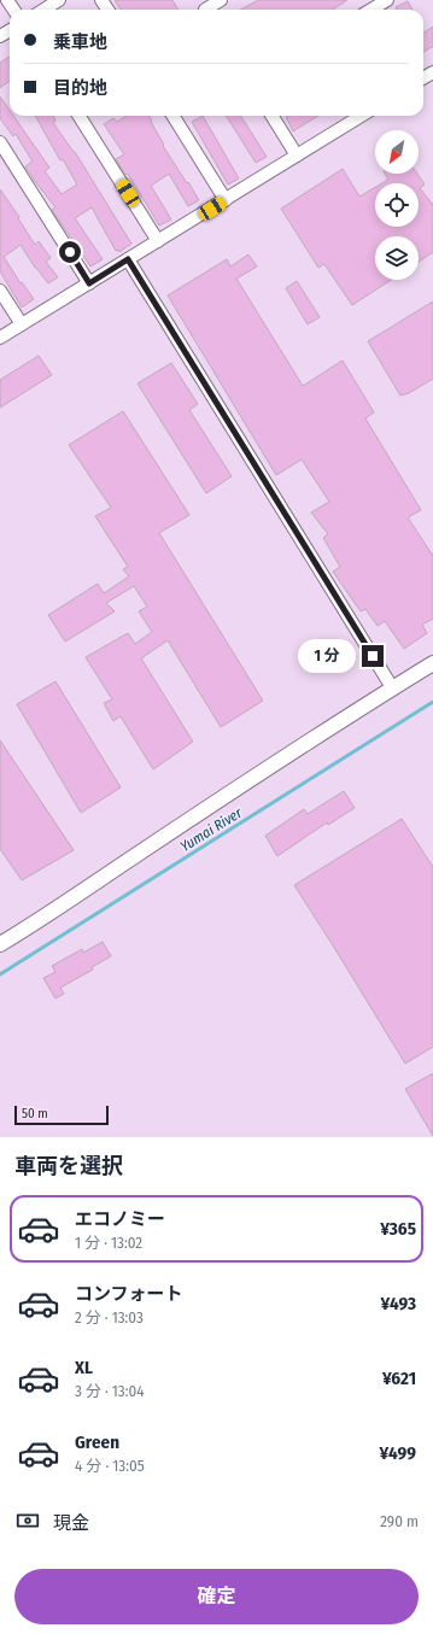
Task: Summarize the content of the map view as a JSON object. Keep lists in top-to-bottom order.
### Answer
{
  "water": ["Yumai River"],
  "scale_bar": "50 m",
  "north": "bottom left",
  "page": {
    "banner": ["乗車地", "目的地"],
    "bubble": "1 分",
    "scale": "50 m",
    "heading": "車両を選択",
    "list": [
      {
        "name": "エコノミー",
        "note": "1 分 · 13:02",
        "value": "¥365"
      },
      {
        "name": "コンフォート",
        "note": "2 分 · 13:03",
        "value": "¥493"
      },
      {
        "name": "XL",
        "note": "3 分 · 13:04",
        "value": "¥621"
      },
      {
        "name": "Green",
        "note": "4 分 · 13:05",
        "value": "¥499"
      }
    ],
    "pay": ["現金", "290 m"],
    "buttons": "確定"
  }
}
